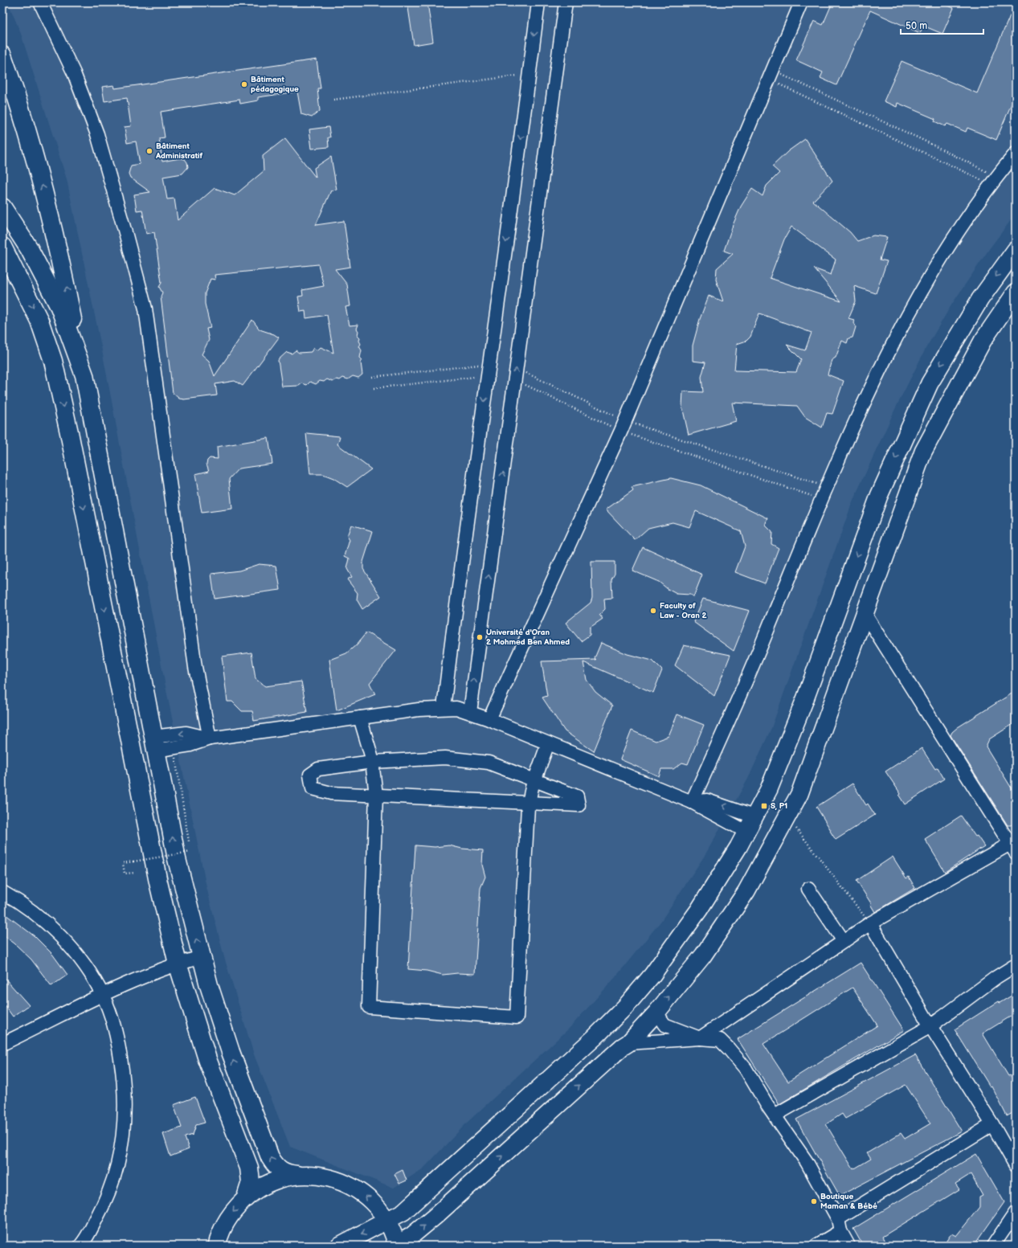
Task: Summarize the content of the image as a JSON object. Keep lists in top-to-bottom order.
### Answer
{
  "places": {
    "other": [
      "Bâtiment pédagogique",
      "Bâtiment Administratif",
      "Faculty of Law - Oran 2",
      "Université d'Oran 2 Mohmed Ben Ahmed",
      "Boutique Maman & Bébé"
    ],
    "transit": ["S, P1"]
  },
  "scale_bar": "50 m"
}
